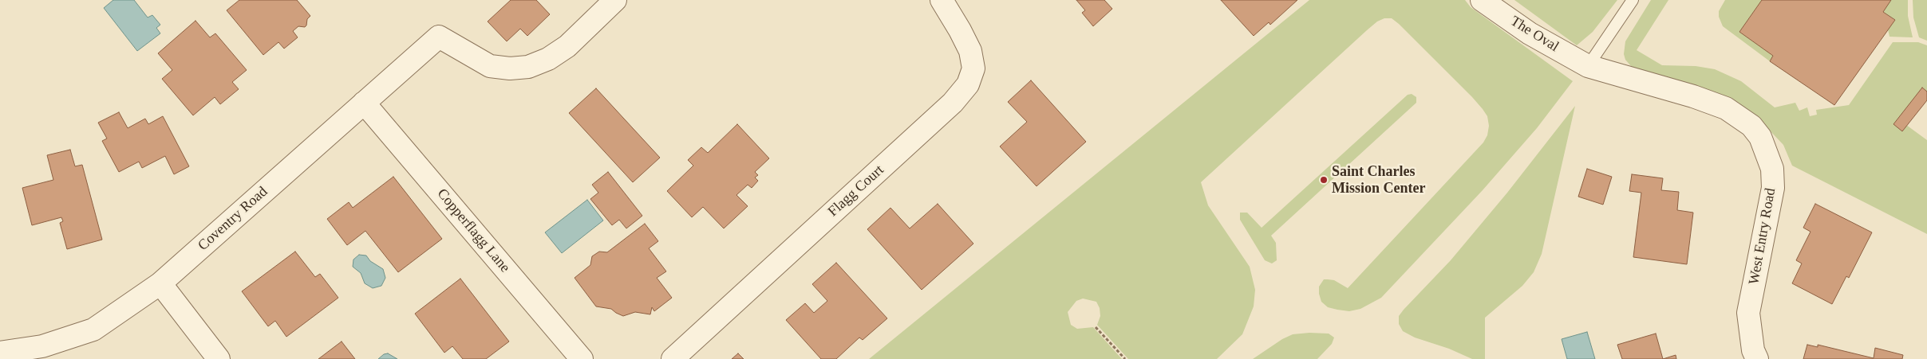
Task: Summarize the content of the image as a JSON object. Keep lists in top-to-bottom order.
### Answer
{
  "streets": {
    "street": [
      "The Oval",
      "Flagg Court",
      "Coventry Road",
      "Copperflagg Lane",
      "West Entry Road"
    ]
  },
  "crossings": [
    ["The Oval", "West Entry Road"],
    ["Coventry Road", "Copperflagg Lane"]
  ],
  "places": ["Saint Charles Mission Center"]
}
